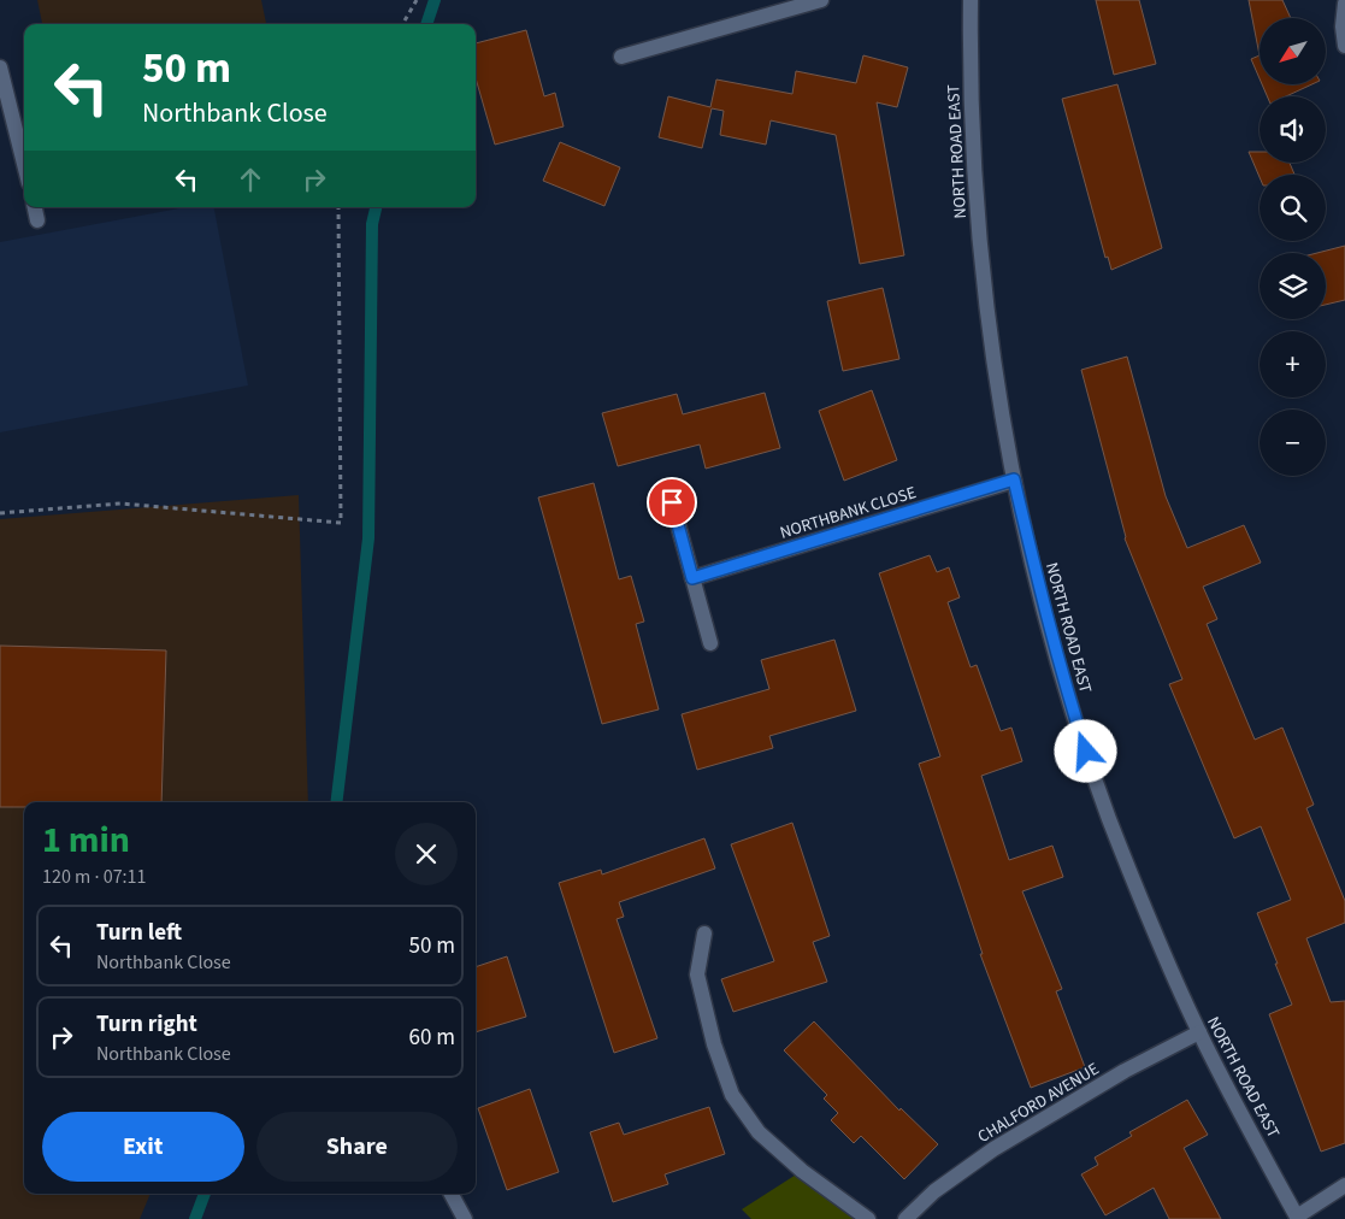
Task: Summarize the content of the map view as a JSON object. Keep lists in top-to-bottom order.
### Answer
{
  "streets": {
    "street": ["NORTH ROAD EAST", "NORTHBANK CLOSE", "CHALFORD AVENUE"]
  },
  "crossings": [
    ["NORTH ROAD EAST", "NORTHBANK CLOSE"],
    ["NORTH ROAD EAST", "CHALFORD AVENUE"]
  ],
  "north": "bottom left",
  "page": {
    "map_buttons": ["+", "−"],
    "turn": ["50 m", "Northbank Close"],
    "heading": ["1 min", "120 m · 07:11"],
    "list": [
      {
        "name": "Turn left",
        "note": "Northbank Close",
        "value": "50 m"
      },
      {
        "name": "Turn right",
        "note": "Northbank Close",
        "value": "60 m"
      }
    ],
    "buttons": ["Exit", "Share"]
  }
}
